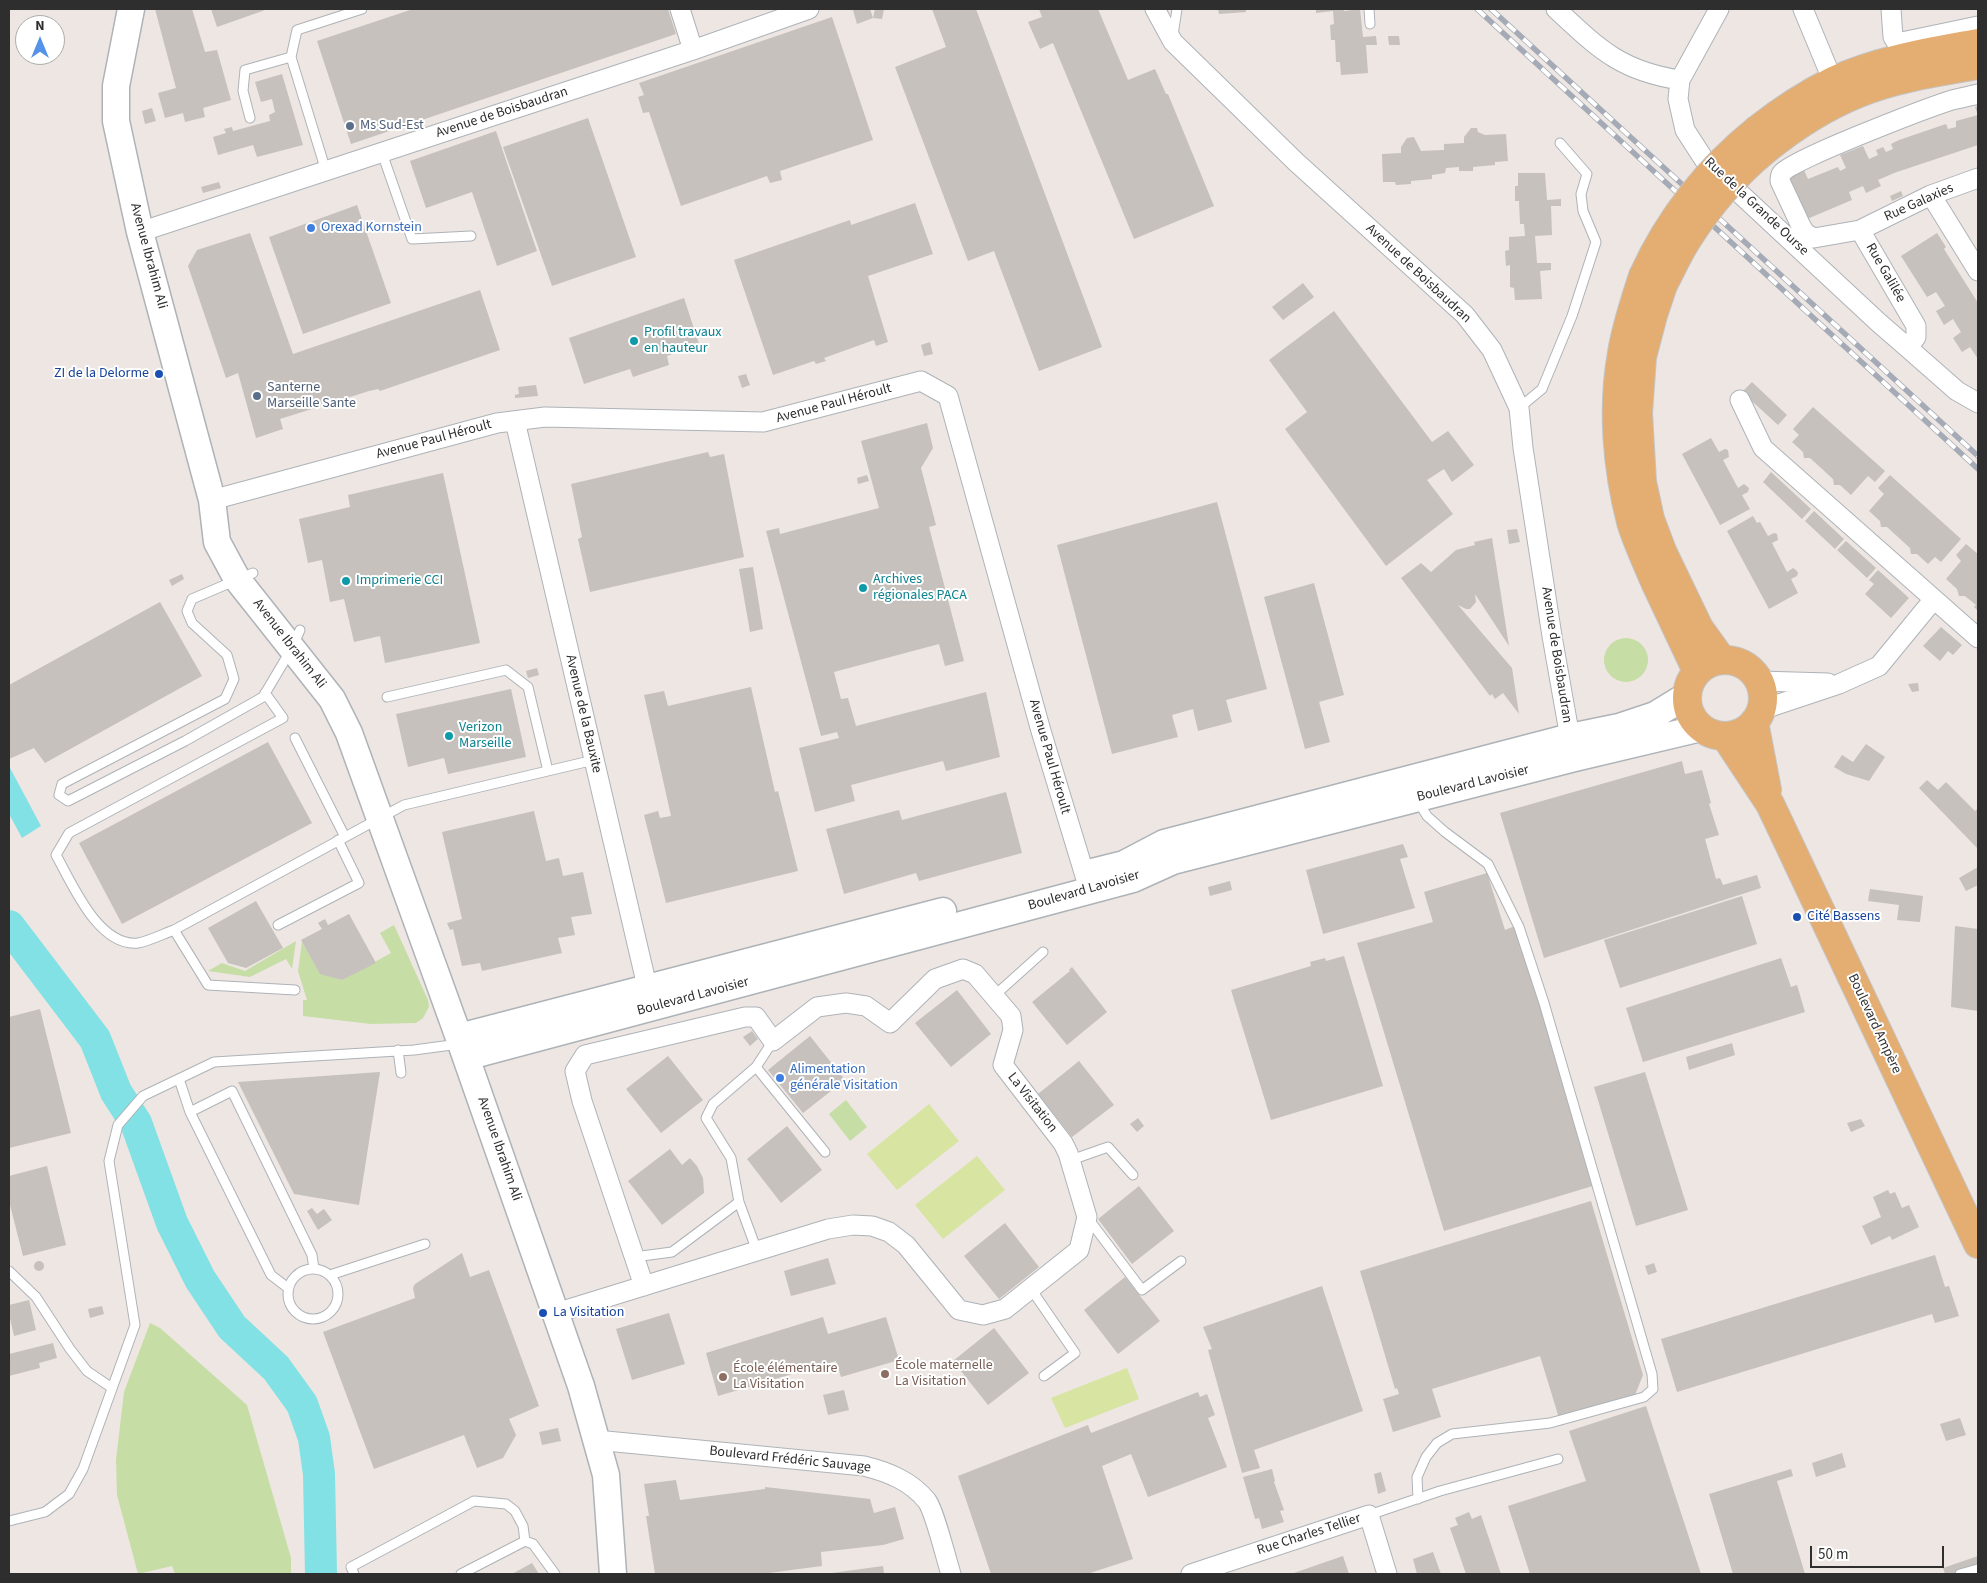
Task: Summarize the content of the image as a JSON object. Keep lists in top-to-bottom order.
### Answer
{
  "streets": {
    "main road": ["Boulevard Ampère"],
    "street": [
      "Avenue de Boisbaudran",
      "Rue Galaxies",
      "Rue de la Grande Ourse",
      "Avenue Ibrahim Ali",
      "Rue Galilée",
      "Avenue Paul Héroult",
      "Avenue de la Bauxite",
      "Boulevard Lavoisier",
      "La Visitation",
      "Boulevard Frédéric Sauvage",
      "Rue Charles Tellier"
    ]
  },
  "crossings": [
    ["Avenue de Boisbaudran", "Avenue Ibrahim Ali"],
    ["Avenue de Boisbaudran", "Boulevard Lavoisier"],
    ["Rue Galaxies", "Rue Galilée"],
    ["Rue de la Grande Ourse", "Rue Galilée"],
    ["Avenue Ibrahim Ali", "Avenue Paul Héroult"],
    ["Avenue Ibrahim Ali", "Boulevard Lavoisier"],
    ["Avenue Ibrahim Ali", "Boulevard Frédéric Sauvage"],
    ["Avenue Paul Héroult", "Avenue de la Bauxite"],
    ["Avenue Paul Héroult", "Boulevard Lavoisier"],
    ["Avenue de la Bauxite", "Boulevard Lavoisier"],
    ["Boulevard Lavoisier", "Boulevard Ampère"]
  ],
  "places": [
    "Ms Sud-Est",
    "Orexad Kornstein",
    "Profil travaux en hauteur",
    "ZI de la Delorme",
    "Santerne Marseille Sante",
    "Imprimerie CCI",
    "Archives régionales PACA",
    "Verizon Marseille",
    "Cité Bassens",
    "Alimentation générale Visitation",
    "La Visitation",
    "École maternelle La Visitation",
    "École élémentaire La Visitation"
  ],
  "scale_bar": "50 m",
  "north": "top"
}
